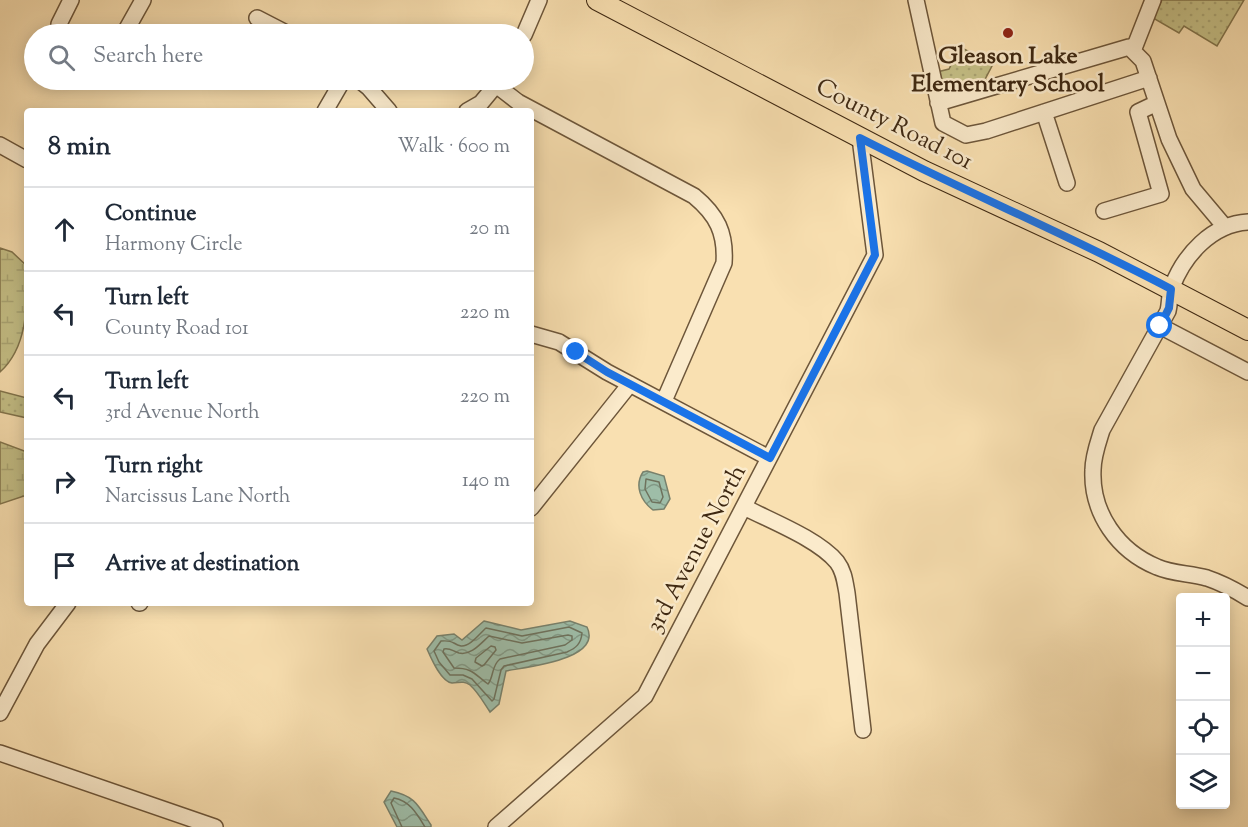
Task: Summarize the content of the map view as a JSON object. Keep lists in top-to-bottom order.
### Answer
{
  "streets": {
    "main road": ["County Road 101"],
    "street": ["3rd Avenue North"]
  },
  "crossings": [
    ["County Road 101", "3rd Avenue North"]
  ],
  "places": ["Gleason Lake Elementary School"],
  "page": {
    "search": "Search here",
    "heading": ["8 min", "Walk · 600 m"],
    "list": [
      ["Continue", "Harmony Circle", "20 m"],
      ["Turn left", "County Road 101", "220 m"],
      ["Turn left", "3rd Avenue North", "220 m"],
      ["Turn right", "Narcissus Lane North", "140 m"],
      "Arrive at destination"
    ],
    "map_buttons": ["+", "−"]
  }
}
